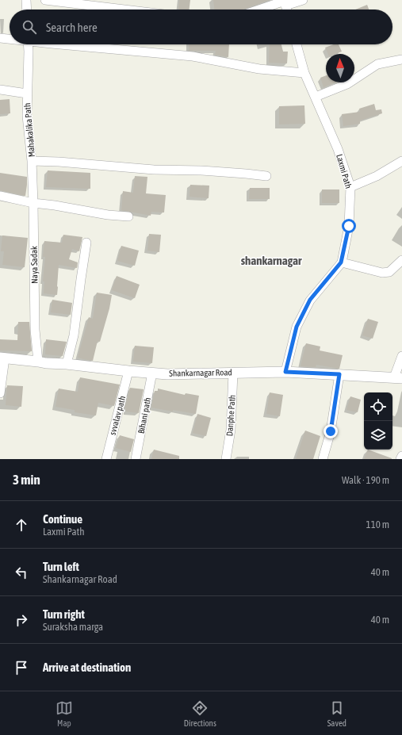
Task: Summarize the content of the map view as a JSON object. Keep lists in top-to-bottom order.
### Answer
{
  "streets": {
    "street": [
      "Mahakalika Path",
      "Laxmi Path",
      "Naya Sadak",
      "Shankarnagar Road",
      "svvalav path",
      "Bihani path",
      "Danphe Path"
    ]
  },
  "crossings": [
    ["Mahakalika Path", "Naya Sadak"],
    ["Laxmi Path", "Shankarnagar Road"],
    ["Naya Sadak", "Shankarnagar Road"],
    ["Shankarnagar Road", "svvalav path"],
    ["Shankarnagar Road", "Bihani path"],
    ["Shankarnagar Road", "Danphe Path"]
  ],
  "districts": ["shankarnagar"],
  "north": "top",
  "page": {
    "search": "Search here",
    "heading": ["3 min", "Walk · 190 m"],
    "list": [
      ["Continue", "Laxmi Path", "110 m"],
      ["Turn left", "Shankarnagar Road", "40 m"],
      ["Turn right", "Suraksha marga", "40 m"],
      "Arrive at destination"
    ],
    "nav": ["Map", "Directions", "Saved"]
  }
}
